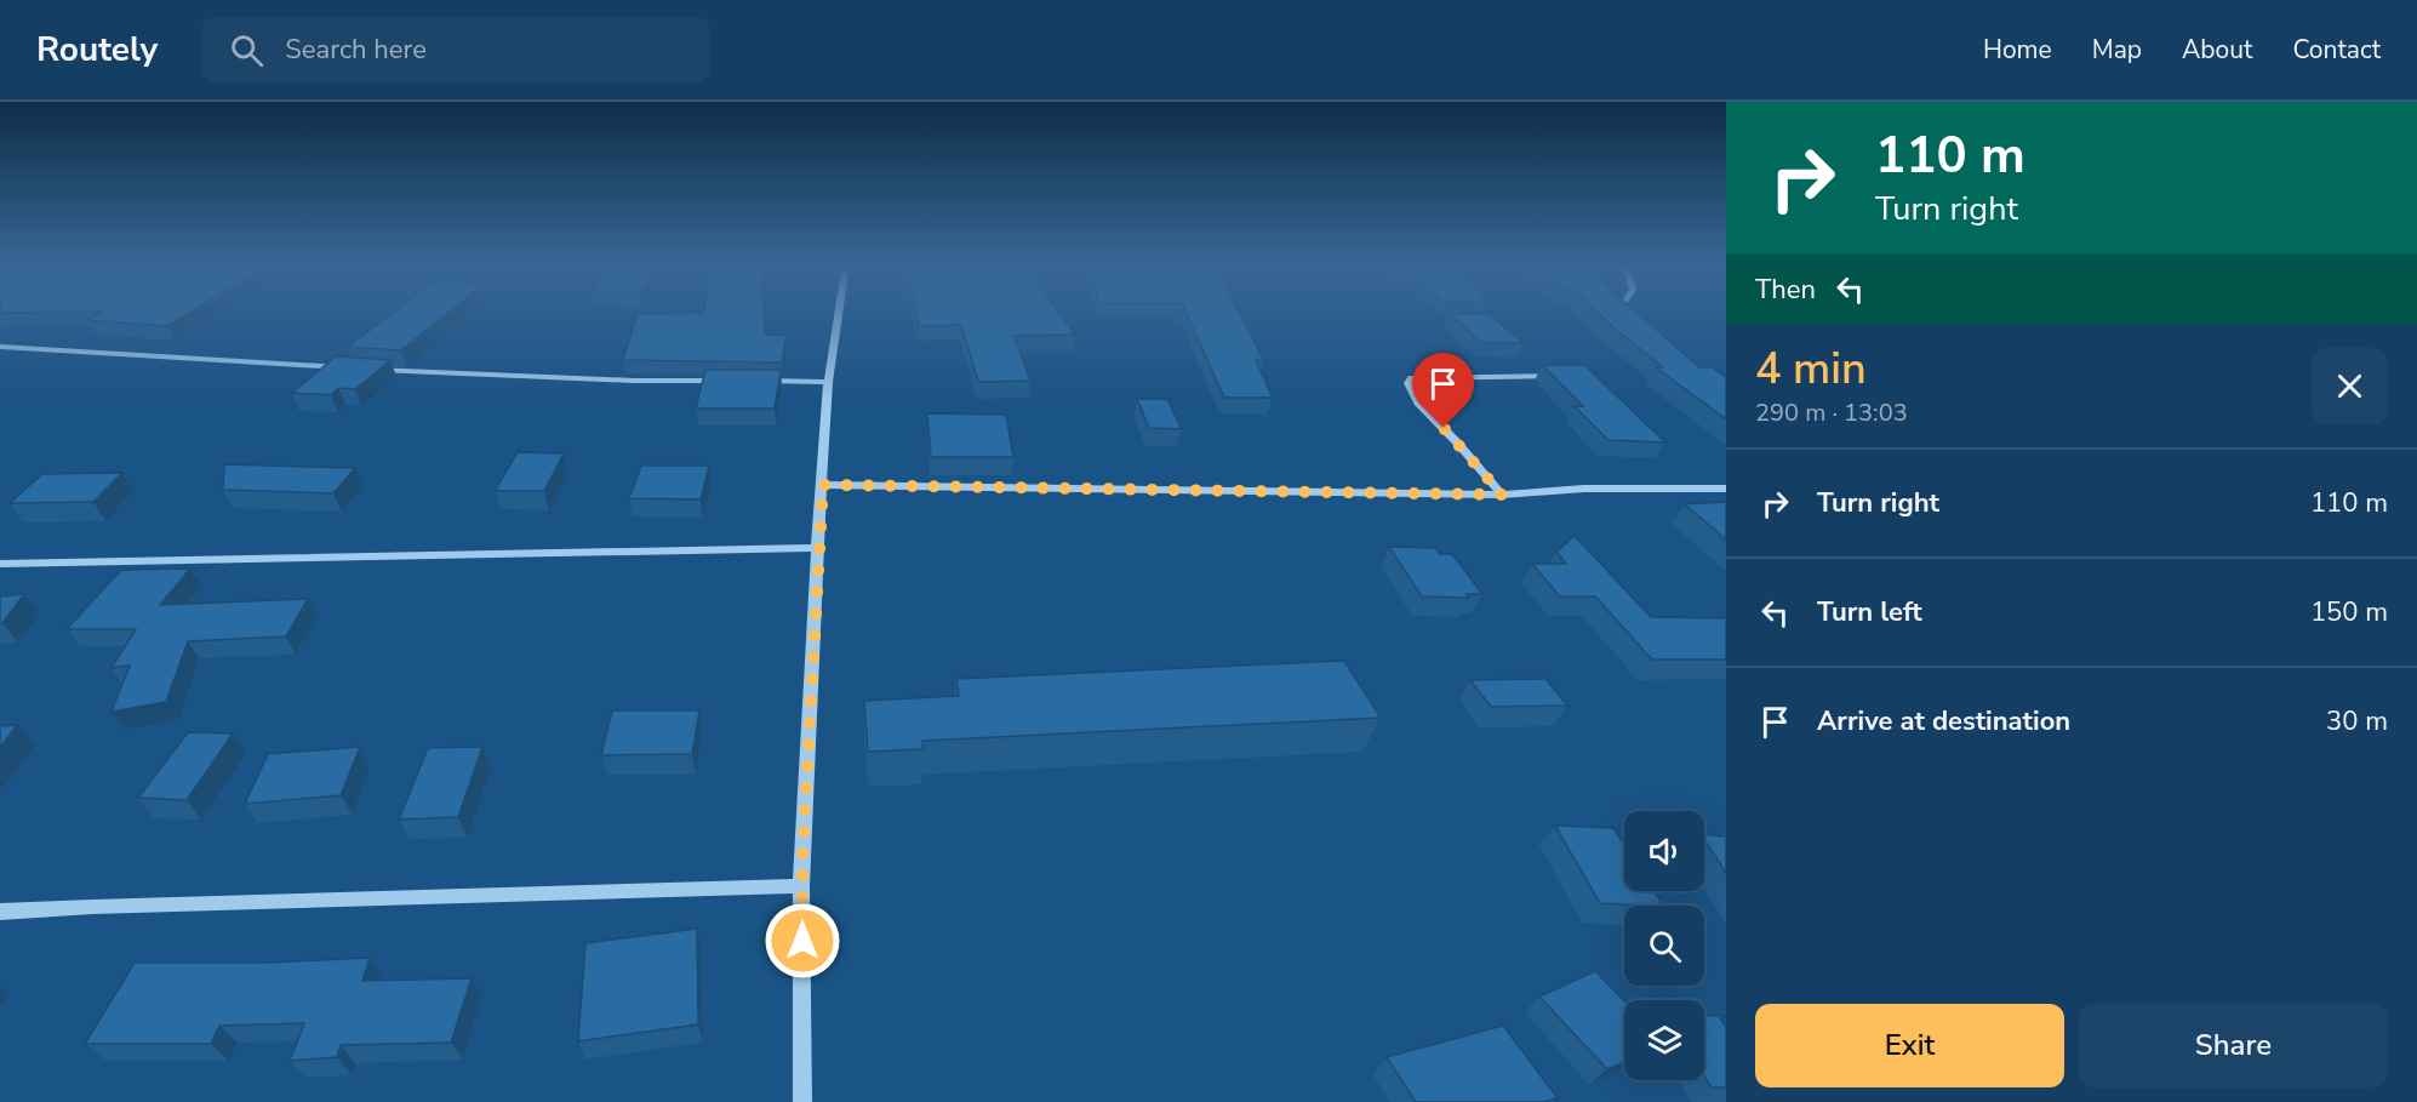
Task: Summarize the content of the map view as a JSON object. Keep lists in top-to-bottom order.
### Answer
{
  "page": {
    "header": "Routely",
    "search": "Search here",
    "nav": [
      "Home",
      "Map",
      "About",
      "Contact"
    ],
    "turn": ["110 m", "Turn right"],
    "then": "Then",
    "heading": ["4 min", "290 m · 13:03"],
    "list": [
      {
        "name": "Turn right",
        "value": "110 m"
      },
      {
        "name": "Turn left",
        "value": "150 m"
      },
      {
        "name": "Arrive at destination",
        "value": "30 m"
      }
    ],
    "buttons": ["Exit", "Share"]
  }
}
